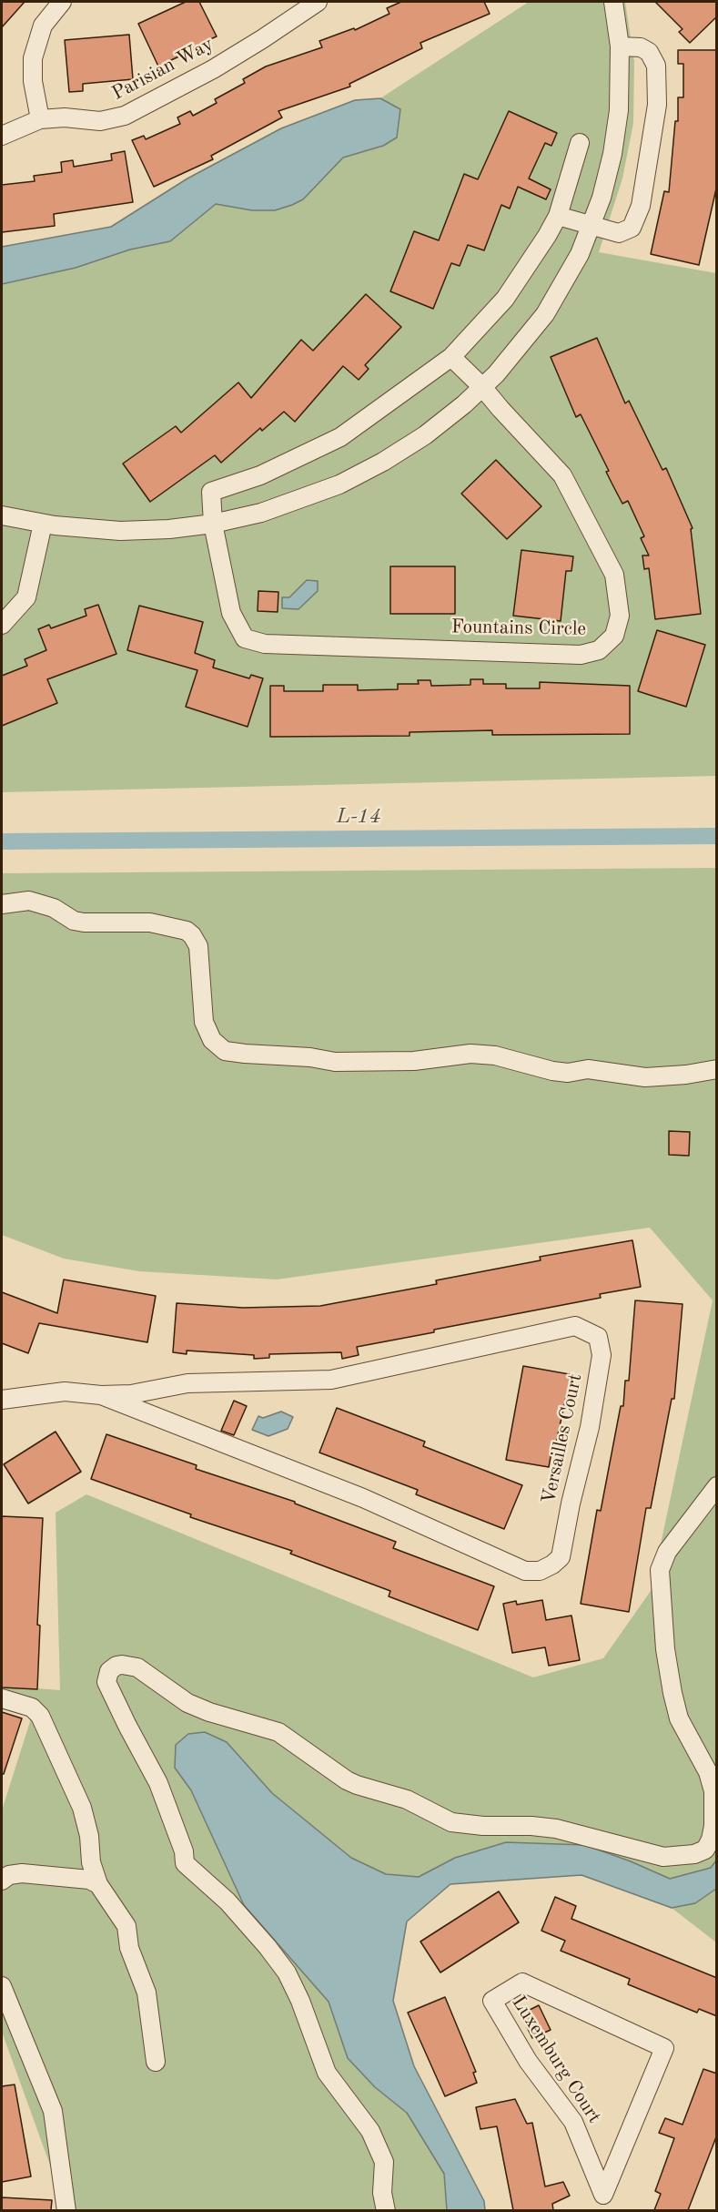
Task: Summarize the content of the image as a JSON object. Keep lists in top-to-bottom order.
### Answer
{
  "streets": {
    "street": [
      "Parisian Way",
      "Fountains Circle",
      "Versailles Court",
      "Luxemburg Court"
    ]
  },
  "water": ["L-14"]
}
